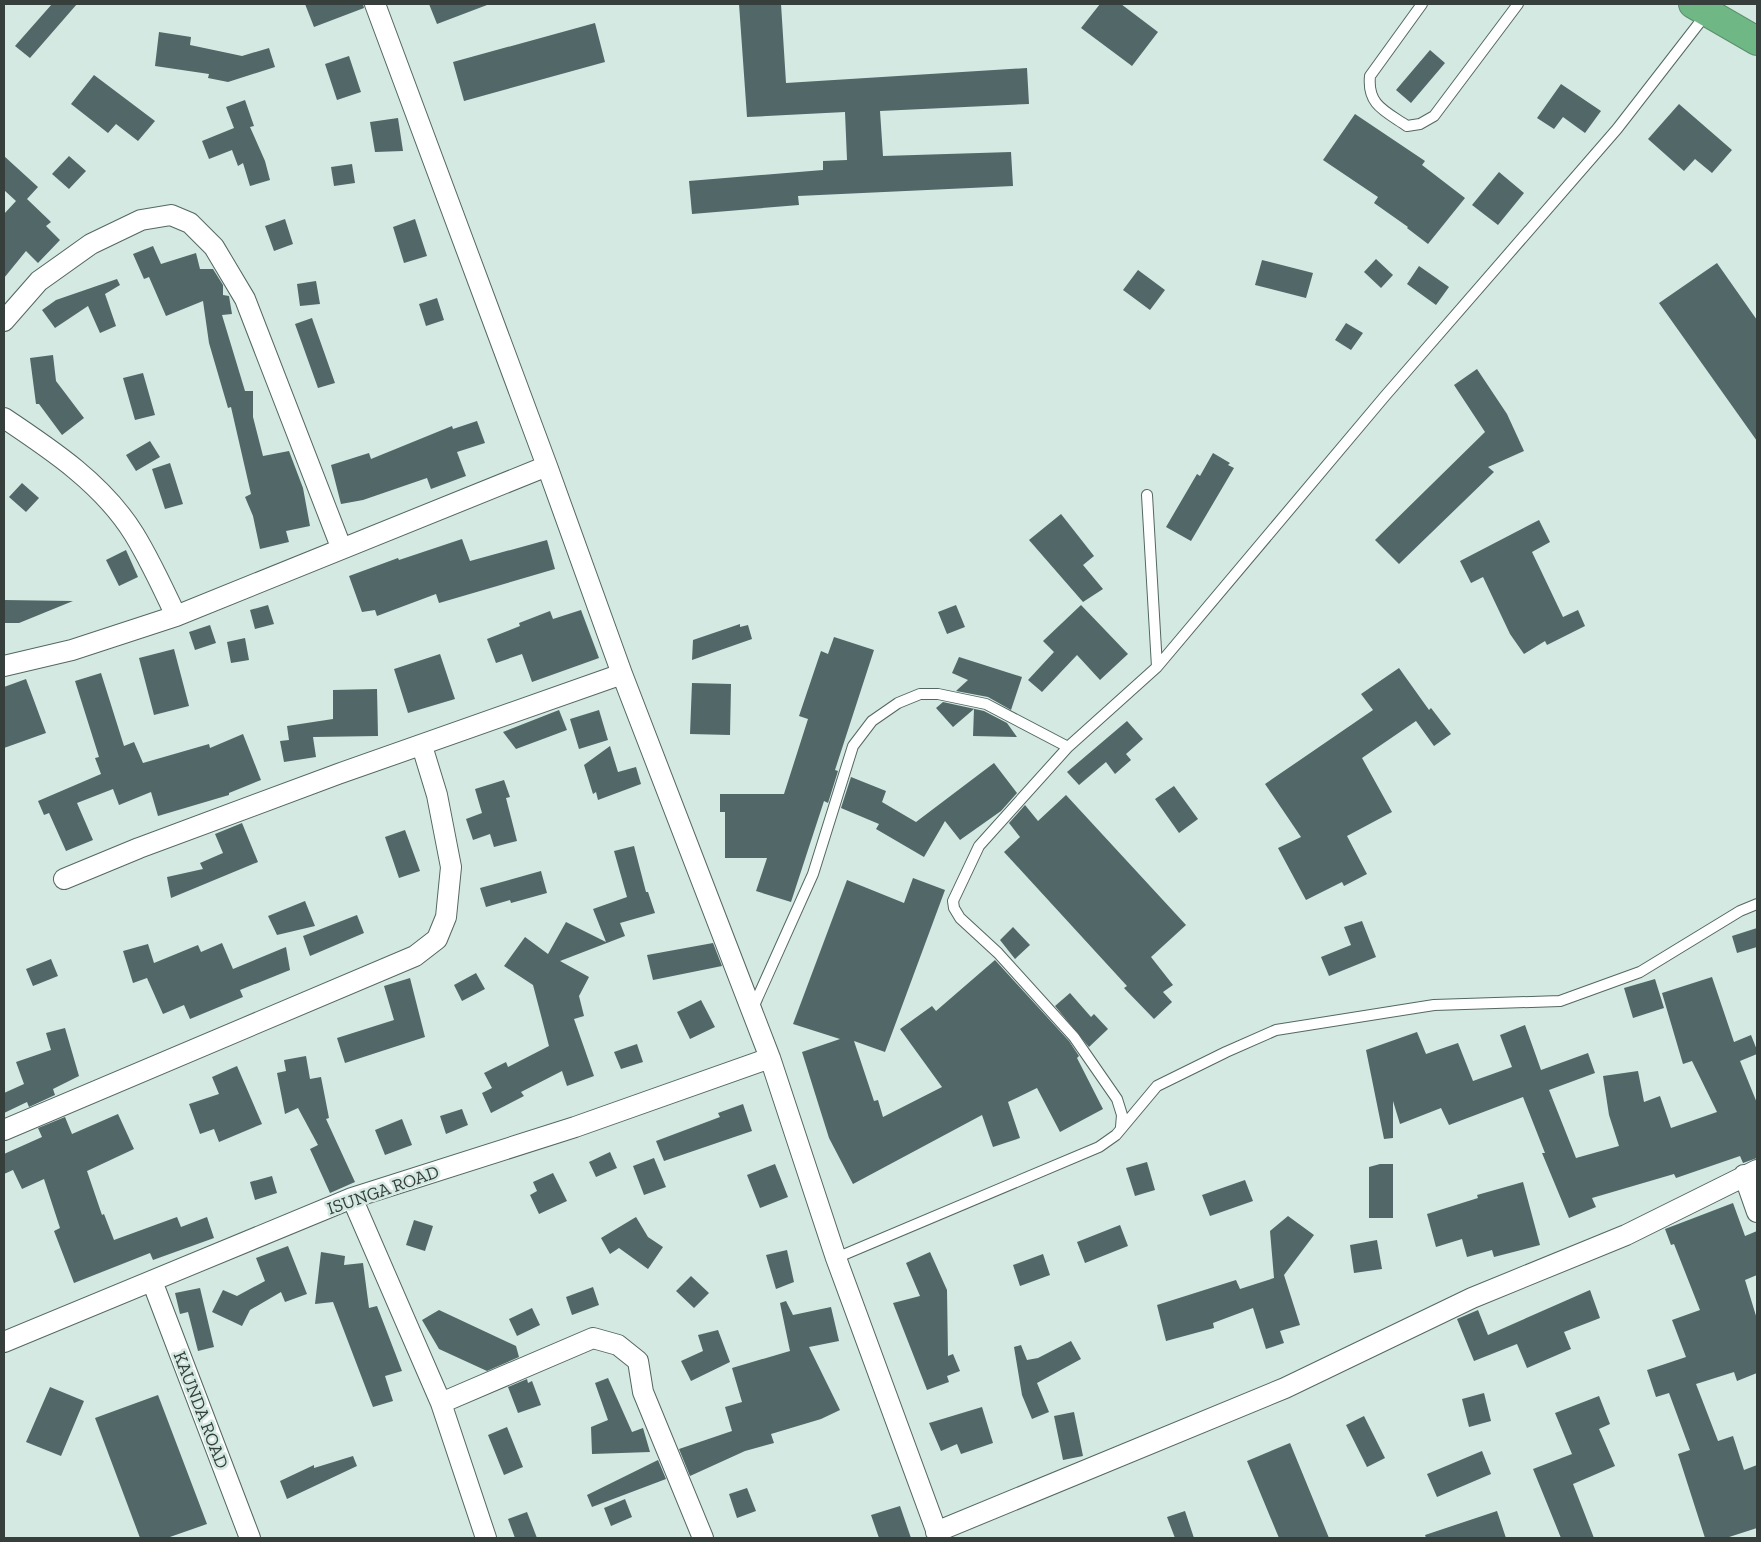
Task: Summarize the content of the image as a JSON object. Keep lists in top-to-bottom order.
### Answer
{
  "streets": {
    "street": ["ISUNGA ROAD", "KAUNDA ROAD"]
  },
  "crossings": [
    ["ISUNGA ROAD", "KAUNDA ROAD"]
  ]
}
